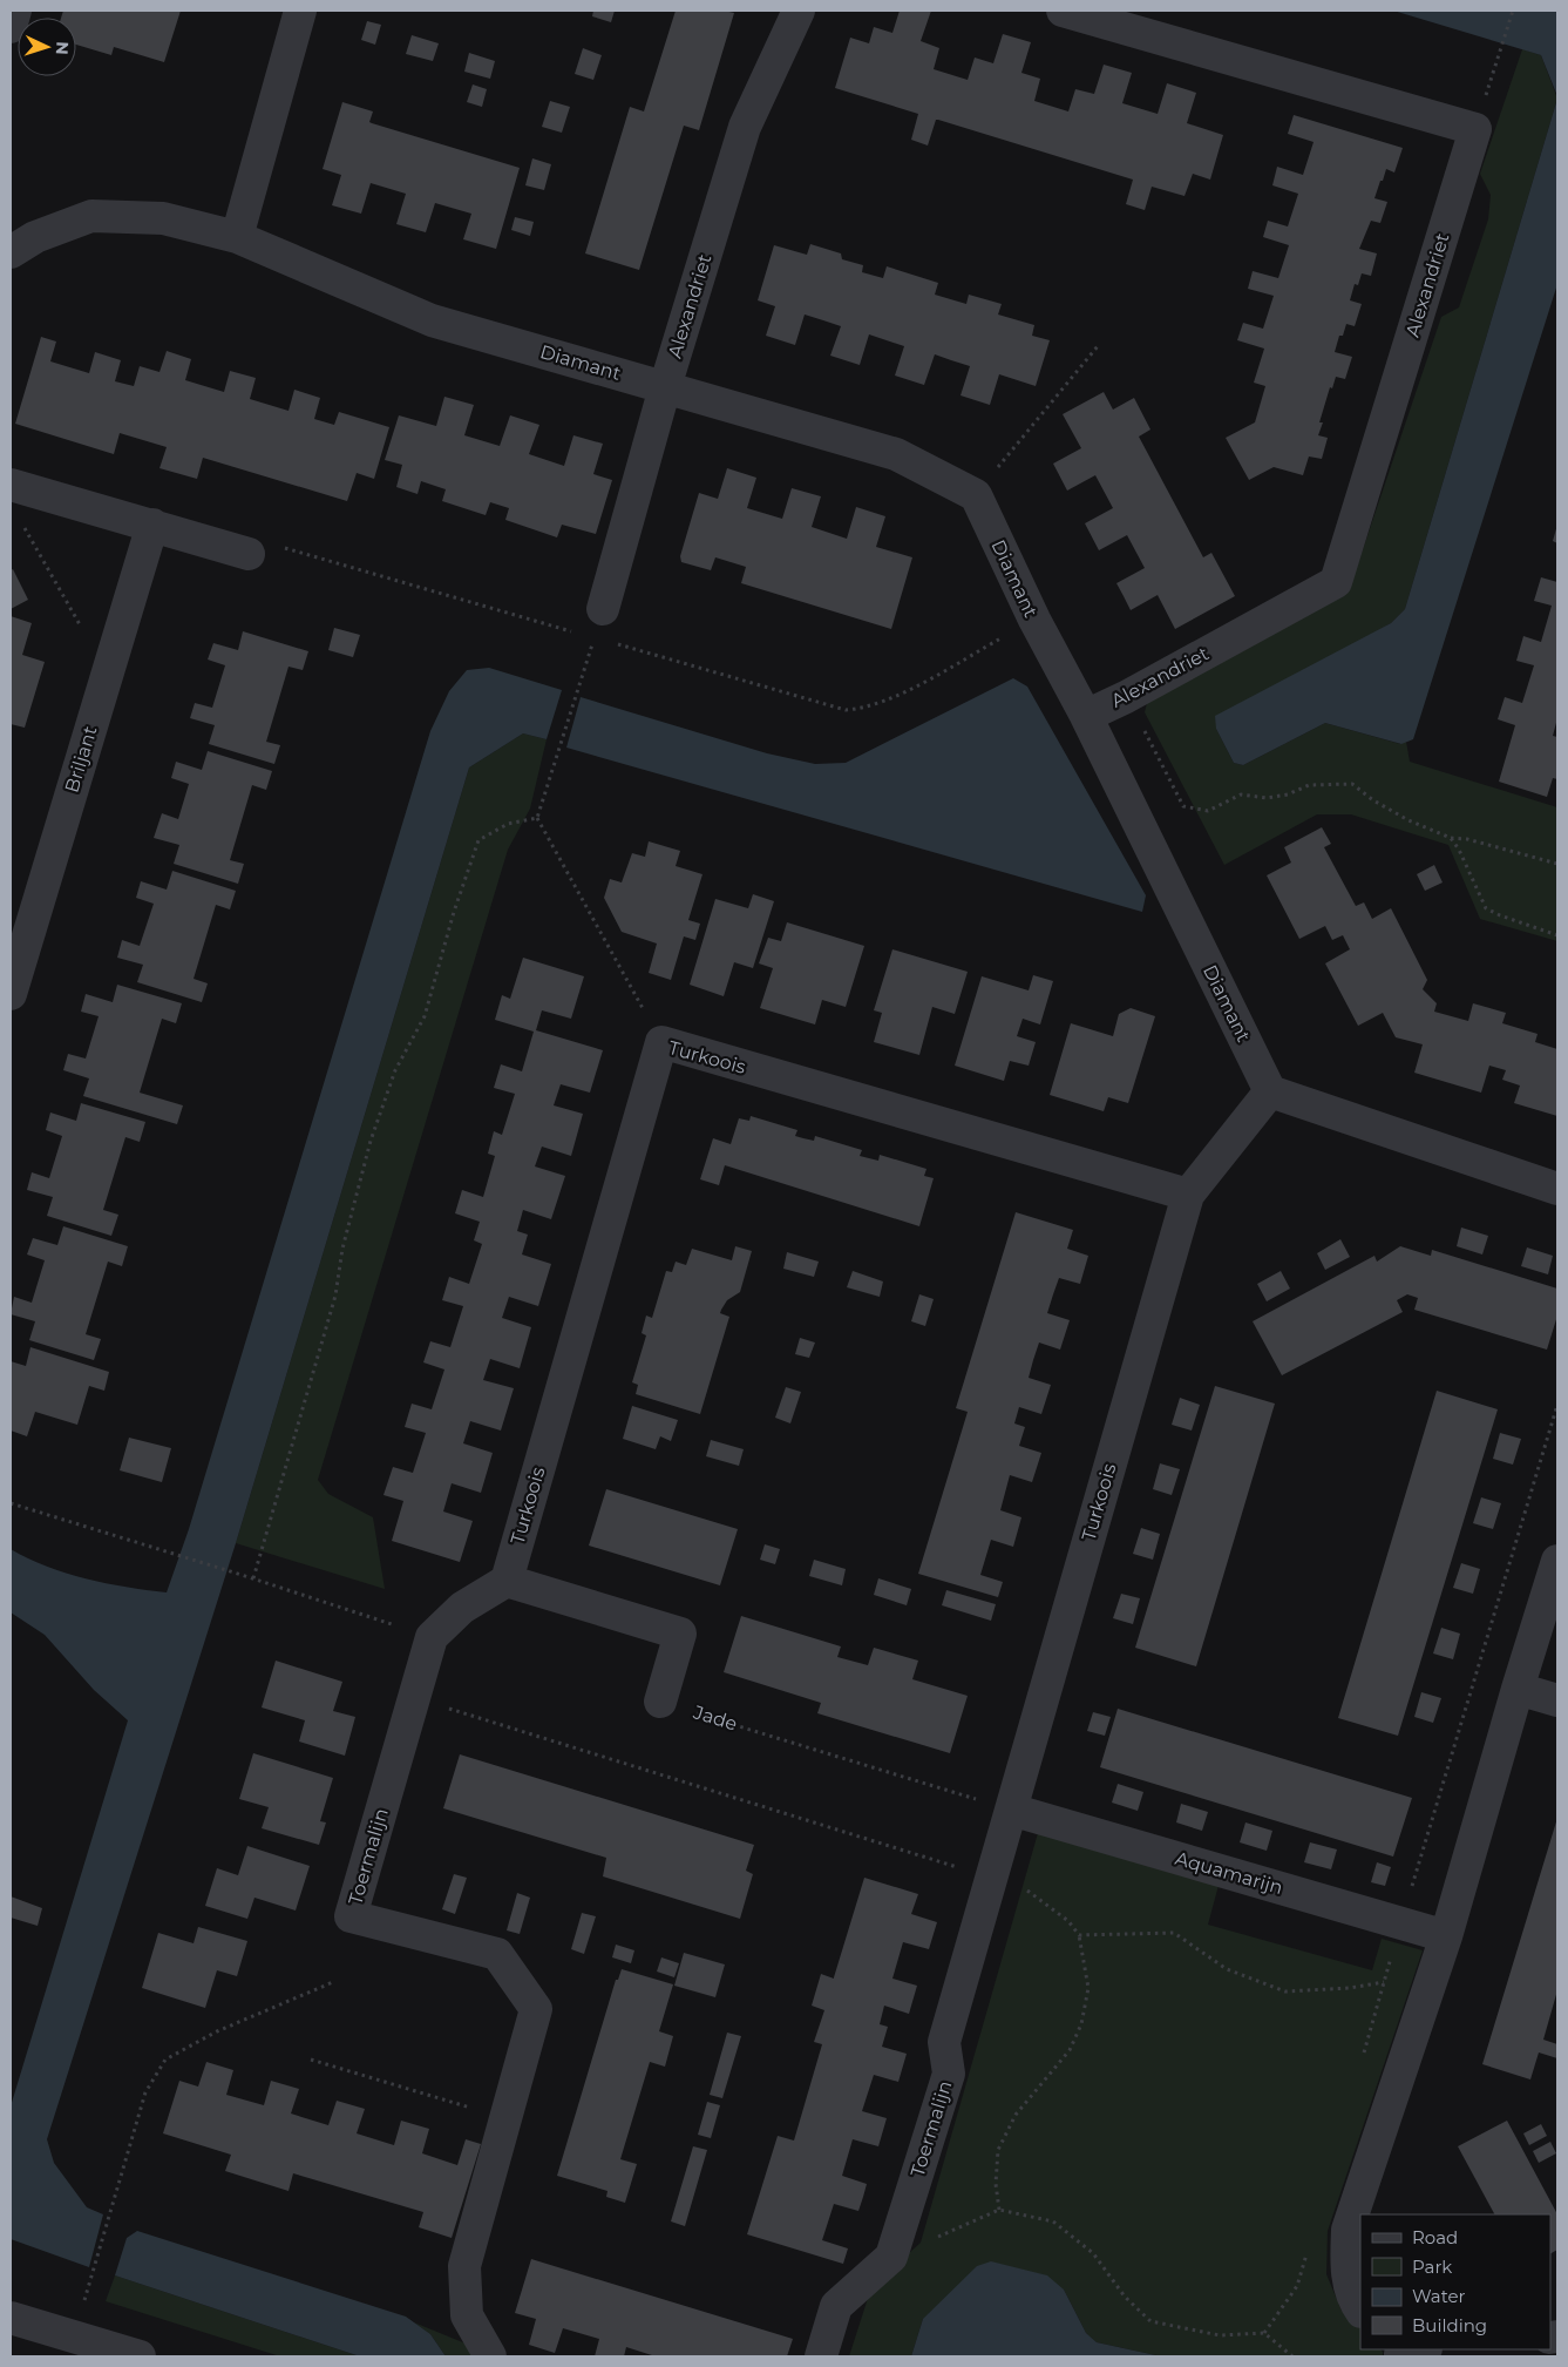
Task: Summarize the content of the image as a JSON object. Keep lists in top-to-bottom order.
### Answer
{
  "streets": {
    "street": [
      "Alexandriet",
      "Diamant",
      "Briljant",
      "Turkoois",
      "Toermalijn",
      "Aquamarijn"
    ],
    "path": ["Jade"]
  },
  "crossings": [
    ["Alexandriet", "Diamant"],
    ["Diamant", "Turkoois"],
    ["Turkoois", "Jade"],
    ["Turkoois", "Toermalijn"],
    ["Turkoois", "Aquamarijn"],
    ["Jade", "Toermalijn"],
    ["Jade", "Aquamarijn"],
    ["Toermalijn", "Aquamarijn"]
  ],
  "legend": [
    "Road",
    "Park",
    "Water",
    "Building"
  ],
  "north": "right"
}
